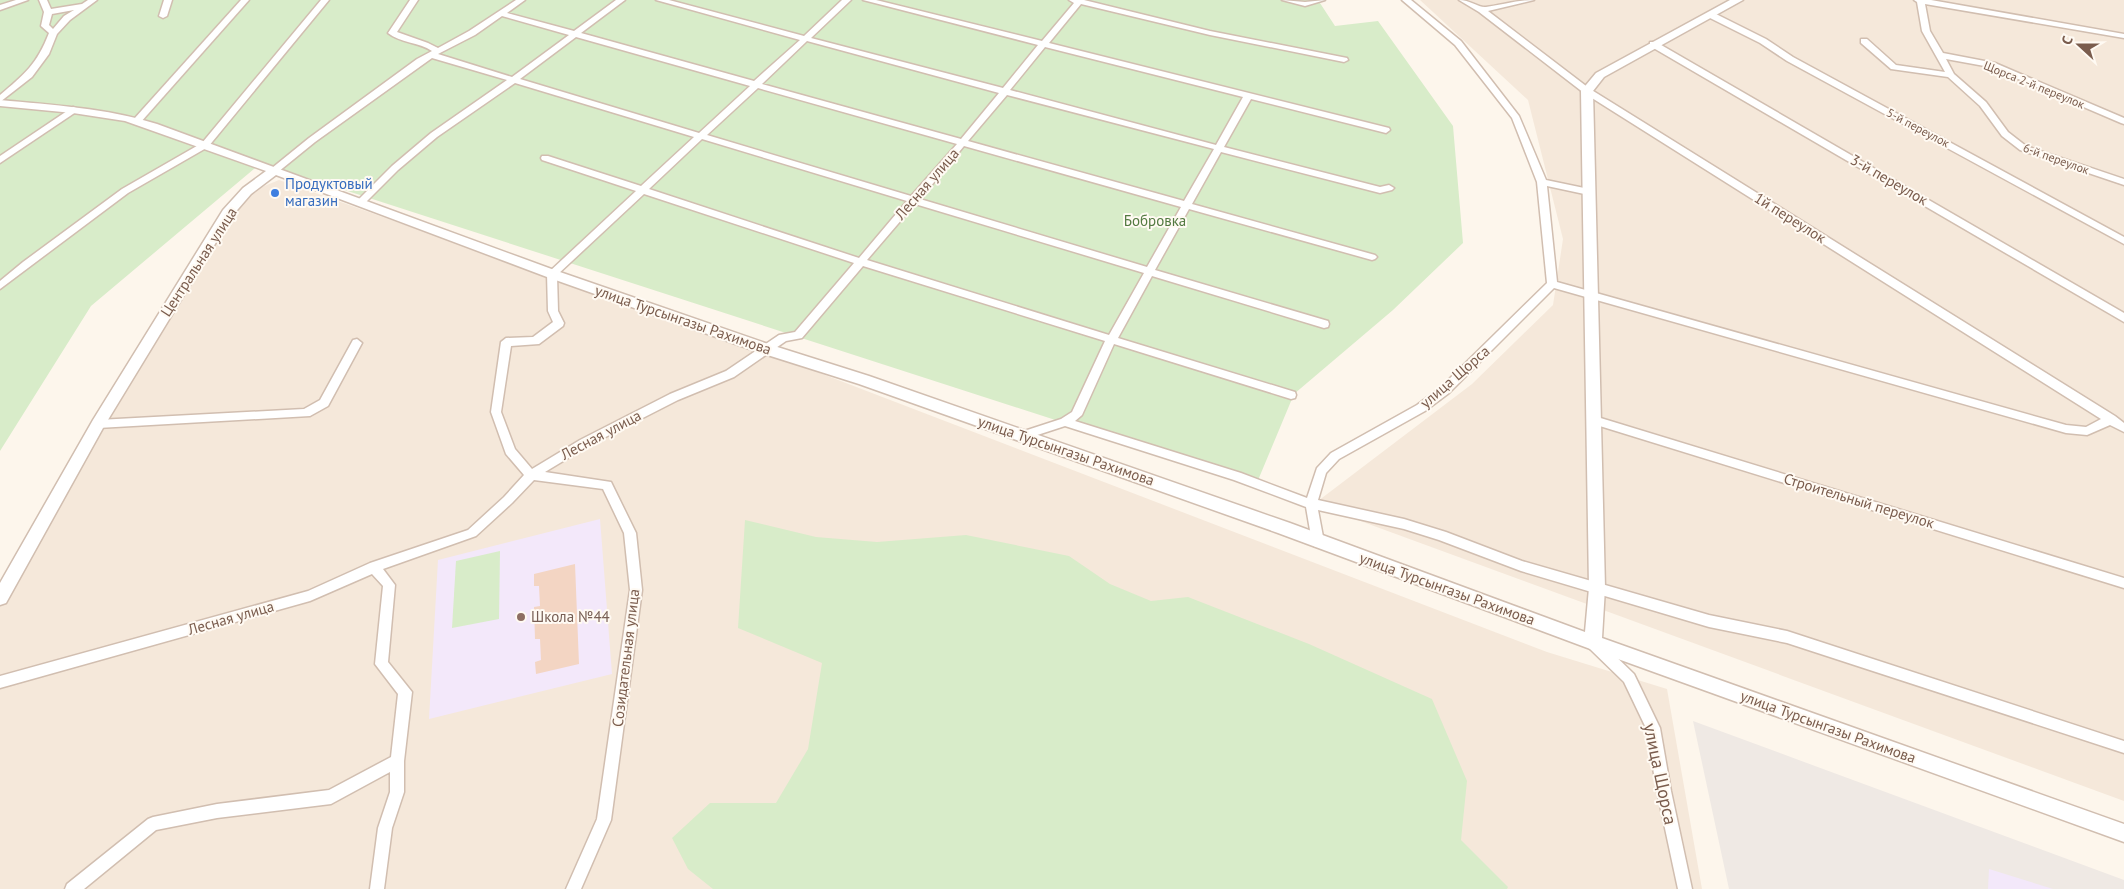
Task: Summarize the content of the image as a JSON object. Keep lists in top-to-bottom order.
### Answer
{
  "streets": {
    "street": [
      "Щорса 2-й переулок",
      "5-й переулок",
      "6-й переулок",
      "3-й переулок",
      "Лесная улица",
      "1й переулок",
      "Центральная улица",
      "улица Турсынгазы Рахимова",
      "улица Щорса",
      "Строительный переулок",
      "Созидательная улица"
    ]
  },
  "crossings": [
    ["Щорса 2-й переулок", "6-й переулок"],
    ["Лесная улица", "улица Турсынгазы Рахимова"],
    ["Лесная улица", "Созидательная улица"],
    ["Центральная улица", "улица Турсынгазы Рахимова"],
    ["улица Турсынгазы Рахимова", "улица Щорса"]
  ],
  "parks": ["Бобровка"],
  "places": ["Продуктовый магазин", "Школа №44"],
  "north": "left"
}
